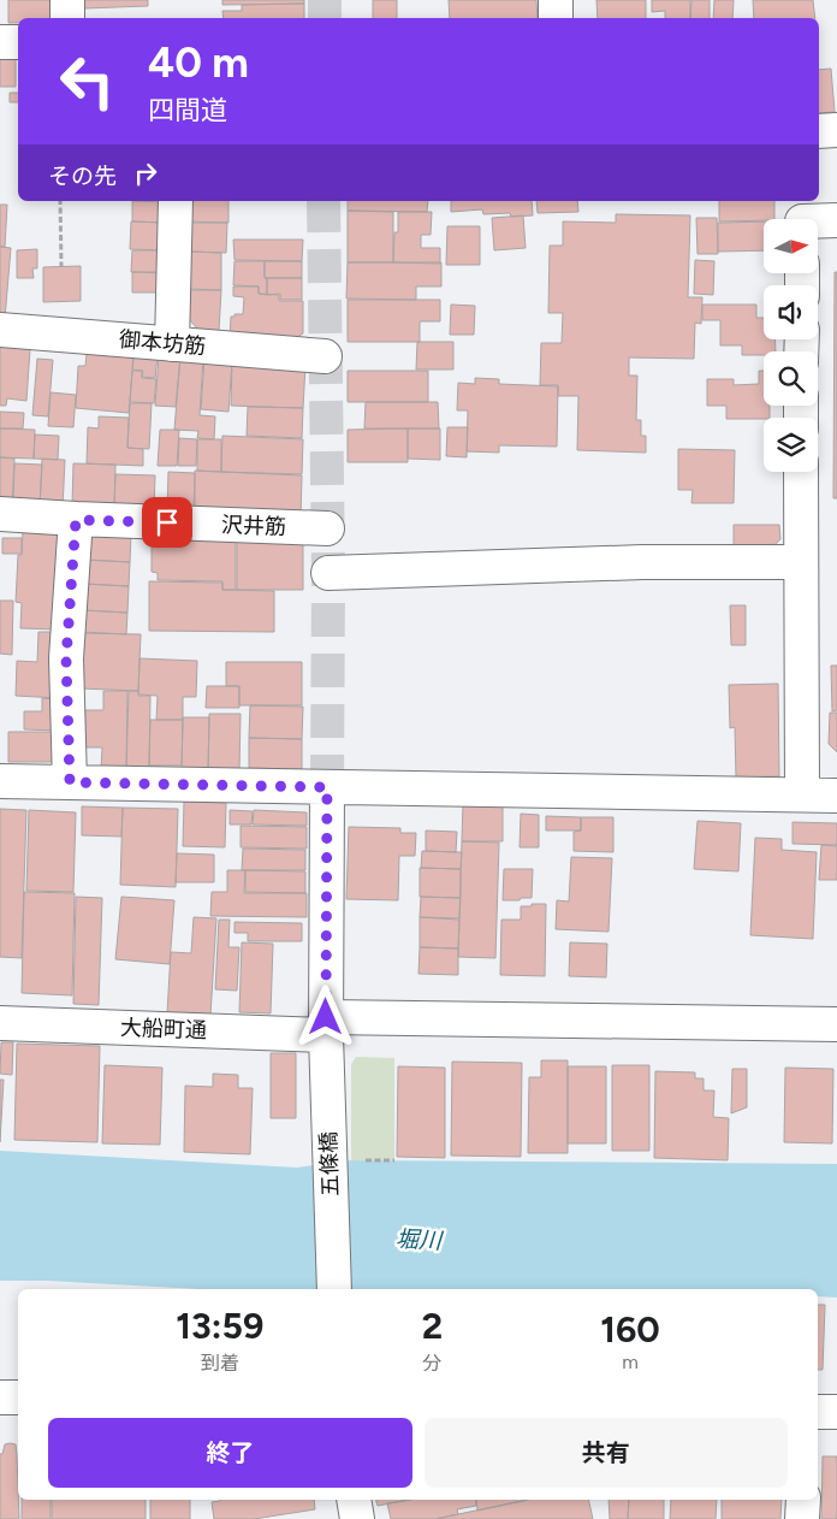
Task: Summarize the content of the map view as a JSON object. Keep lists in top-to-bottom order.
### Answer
{
  "streets": {
    "street": [
      "御本坊筋",
      "沢井筋",
      "大船町通",
      "五條橋"
    ]
  },
  "crossings": [
    ["大船町通", "五條橋"]
  ],
  "water": ["堀川"],
  "north": "right",
  "page": {
    "turn": ["40 m", "四間道"],
    "then": "その先",
    "eta": [
      "13:59",
      "到着",
      "2",
      "分",
      "160",
      "m"
    ],
    "buttons": ["終了", "共有"]
  }
}
